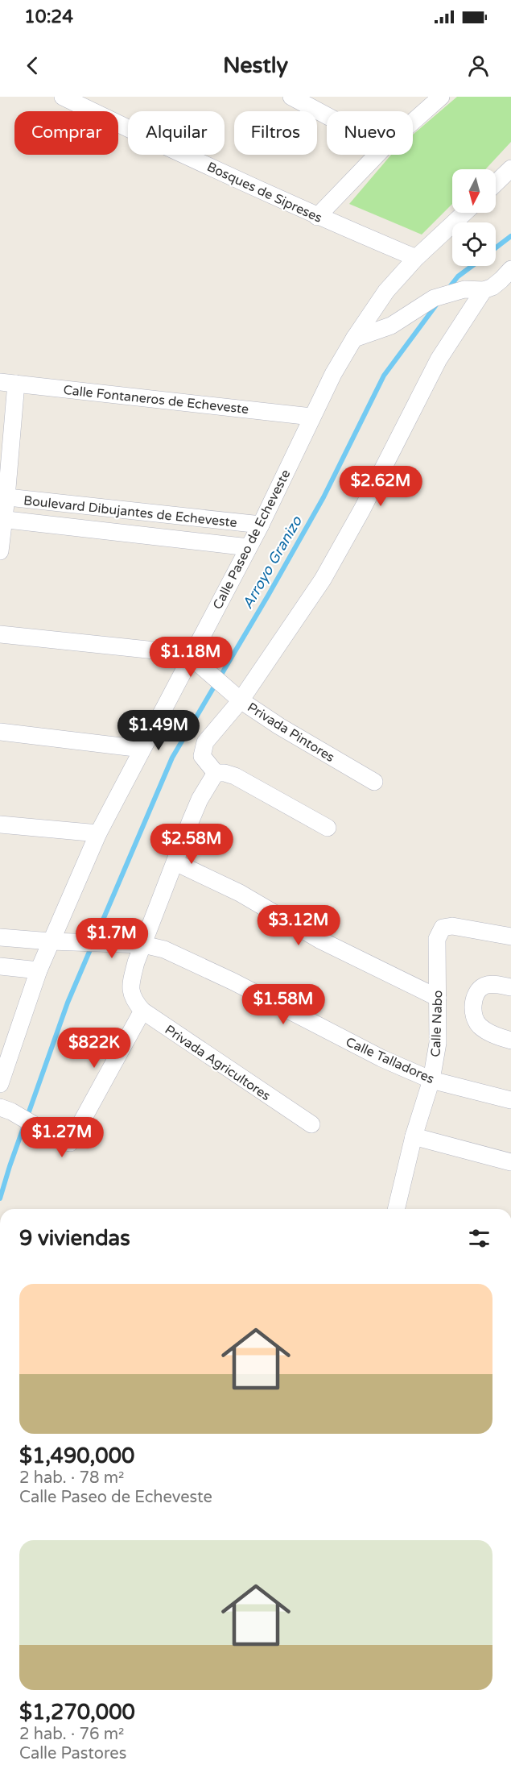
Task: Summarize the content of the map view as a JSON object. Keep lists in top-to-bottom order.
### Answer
{
  "streets": {
    "street": [
      "Bosques de Sipreses",
      "Calle Fontaneros de Echeveste",
      "Boulevard Dibujantes de Echeveste",
      "Calle Paseo de Echeveste",
      "Privada Pintores",
      "Calle Nabo",
      "Calle Talladores",
      "Privada Agricultores"
    ]
  },
  "crossings": [
    ["Bosques de Sipreses", "Calle Paseo de Echeveste"],
    ["Calle Fontaneros de Echeveste", "Calle Paseo de Echeveste"],
    ["Boulevard Dibujantes de Echeveste", "Calle Paseo de Echeveste"],
    ["Calle Paseo de Echeveste", "Privada Pintores"],
    ["Calle Paseo de Echeveste", "Calle Talladores"],
    ["Calle Nabo", "Calle Talladores"],
    ["Calle Talladores", "Privada Agricultores"]
  ],
  "water": ["Arroyo Granizo"],
  "north": "bottom",
  "page": {
    "status": "10:24",
    "header": "Nestly",
    "chip": [
      "Comprar",
      "Alquilar",
      "Filtros",
      "Nuevo"
    ],
    "price": [
      "$2.62M",
      "$1.18M",
      "$1.49M",
      "$2.58M",
      "$3.12M",
      "$1.7M",
      "$1.58M",
      "$822K",
      "$1.27M"
    ],
    "heading": "9 viviendas",
    "list": [
      {
        "name": "$1,490,000",
        "note": "2 hab. · 78 m² · Calle Paseo de Echeveste"
      },
      {
        "name": "$1,270,000",
        "note": "2 hab. · 76 m² · Calle Pastores"
      }
    ]
  }
}
